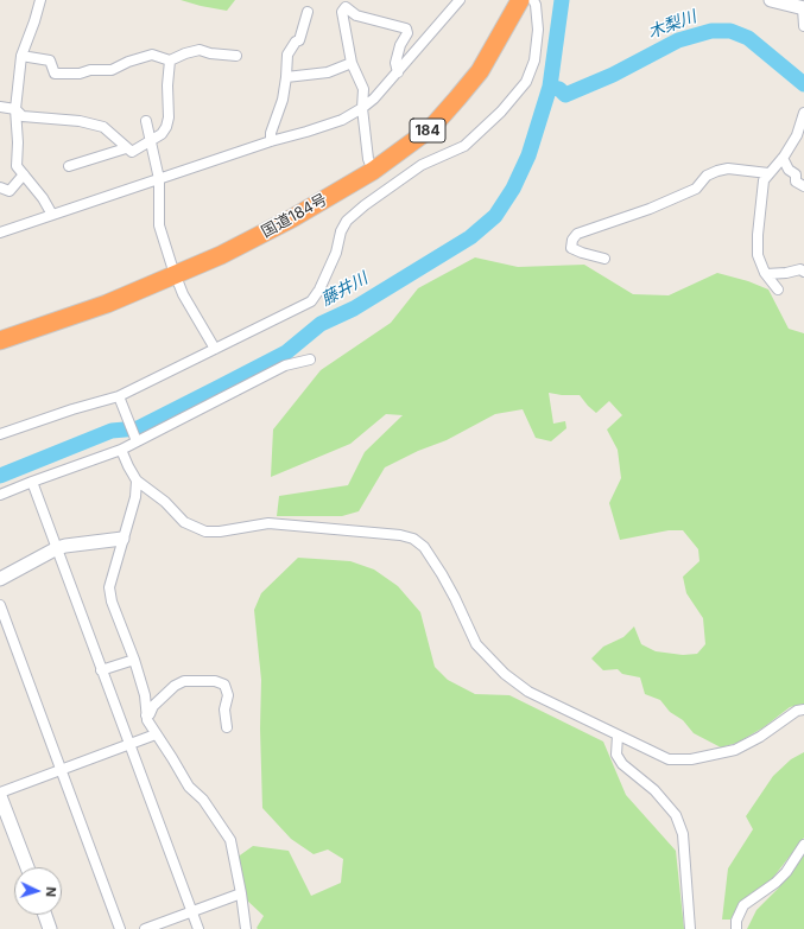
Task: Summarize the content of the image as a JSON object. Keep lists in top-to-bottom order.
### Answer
{
  "streets": {
    "highway": ["184", "国道184号"]
  },
  "water": ["木梨川", "藤井川"],
  "north": "right"
}
